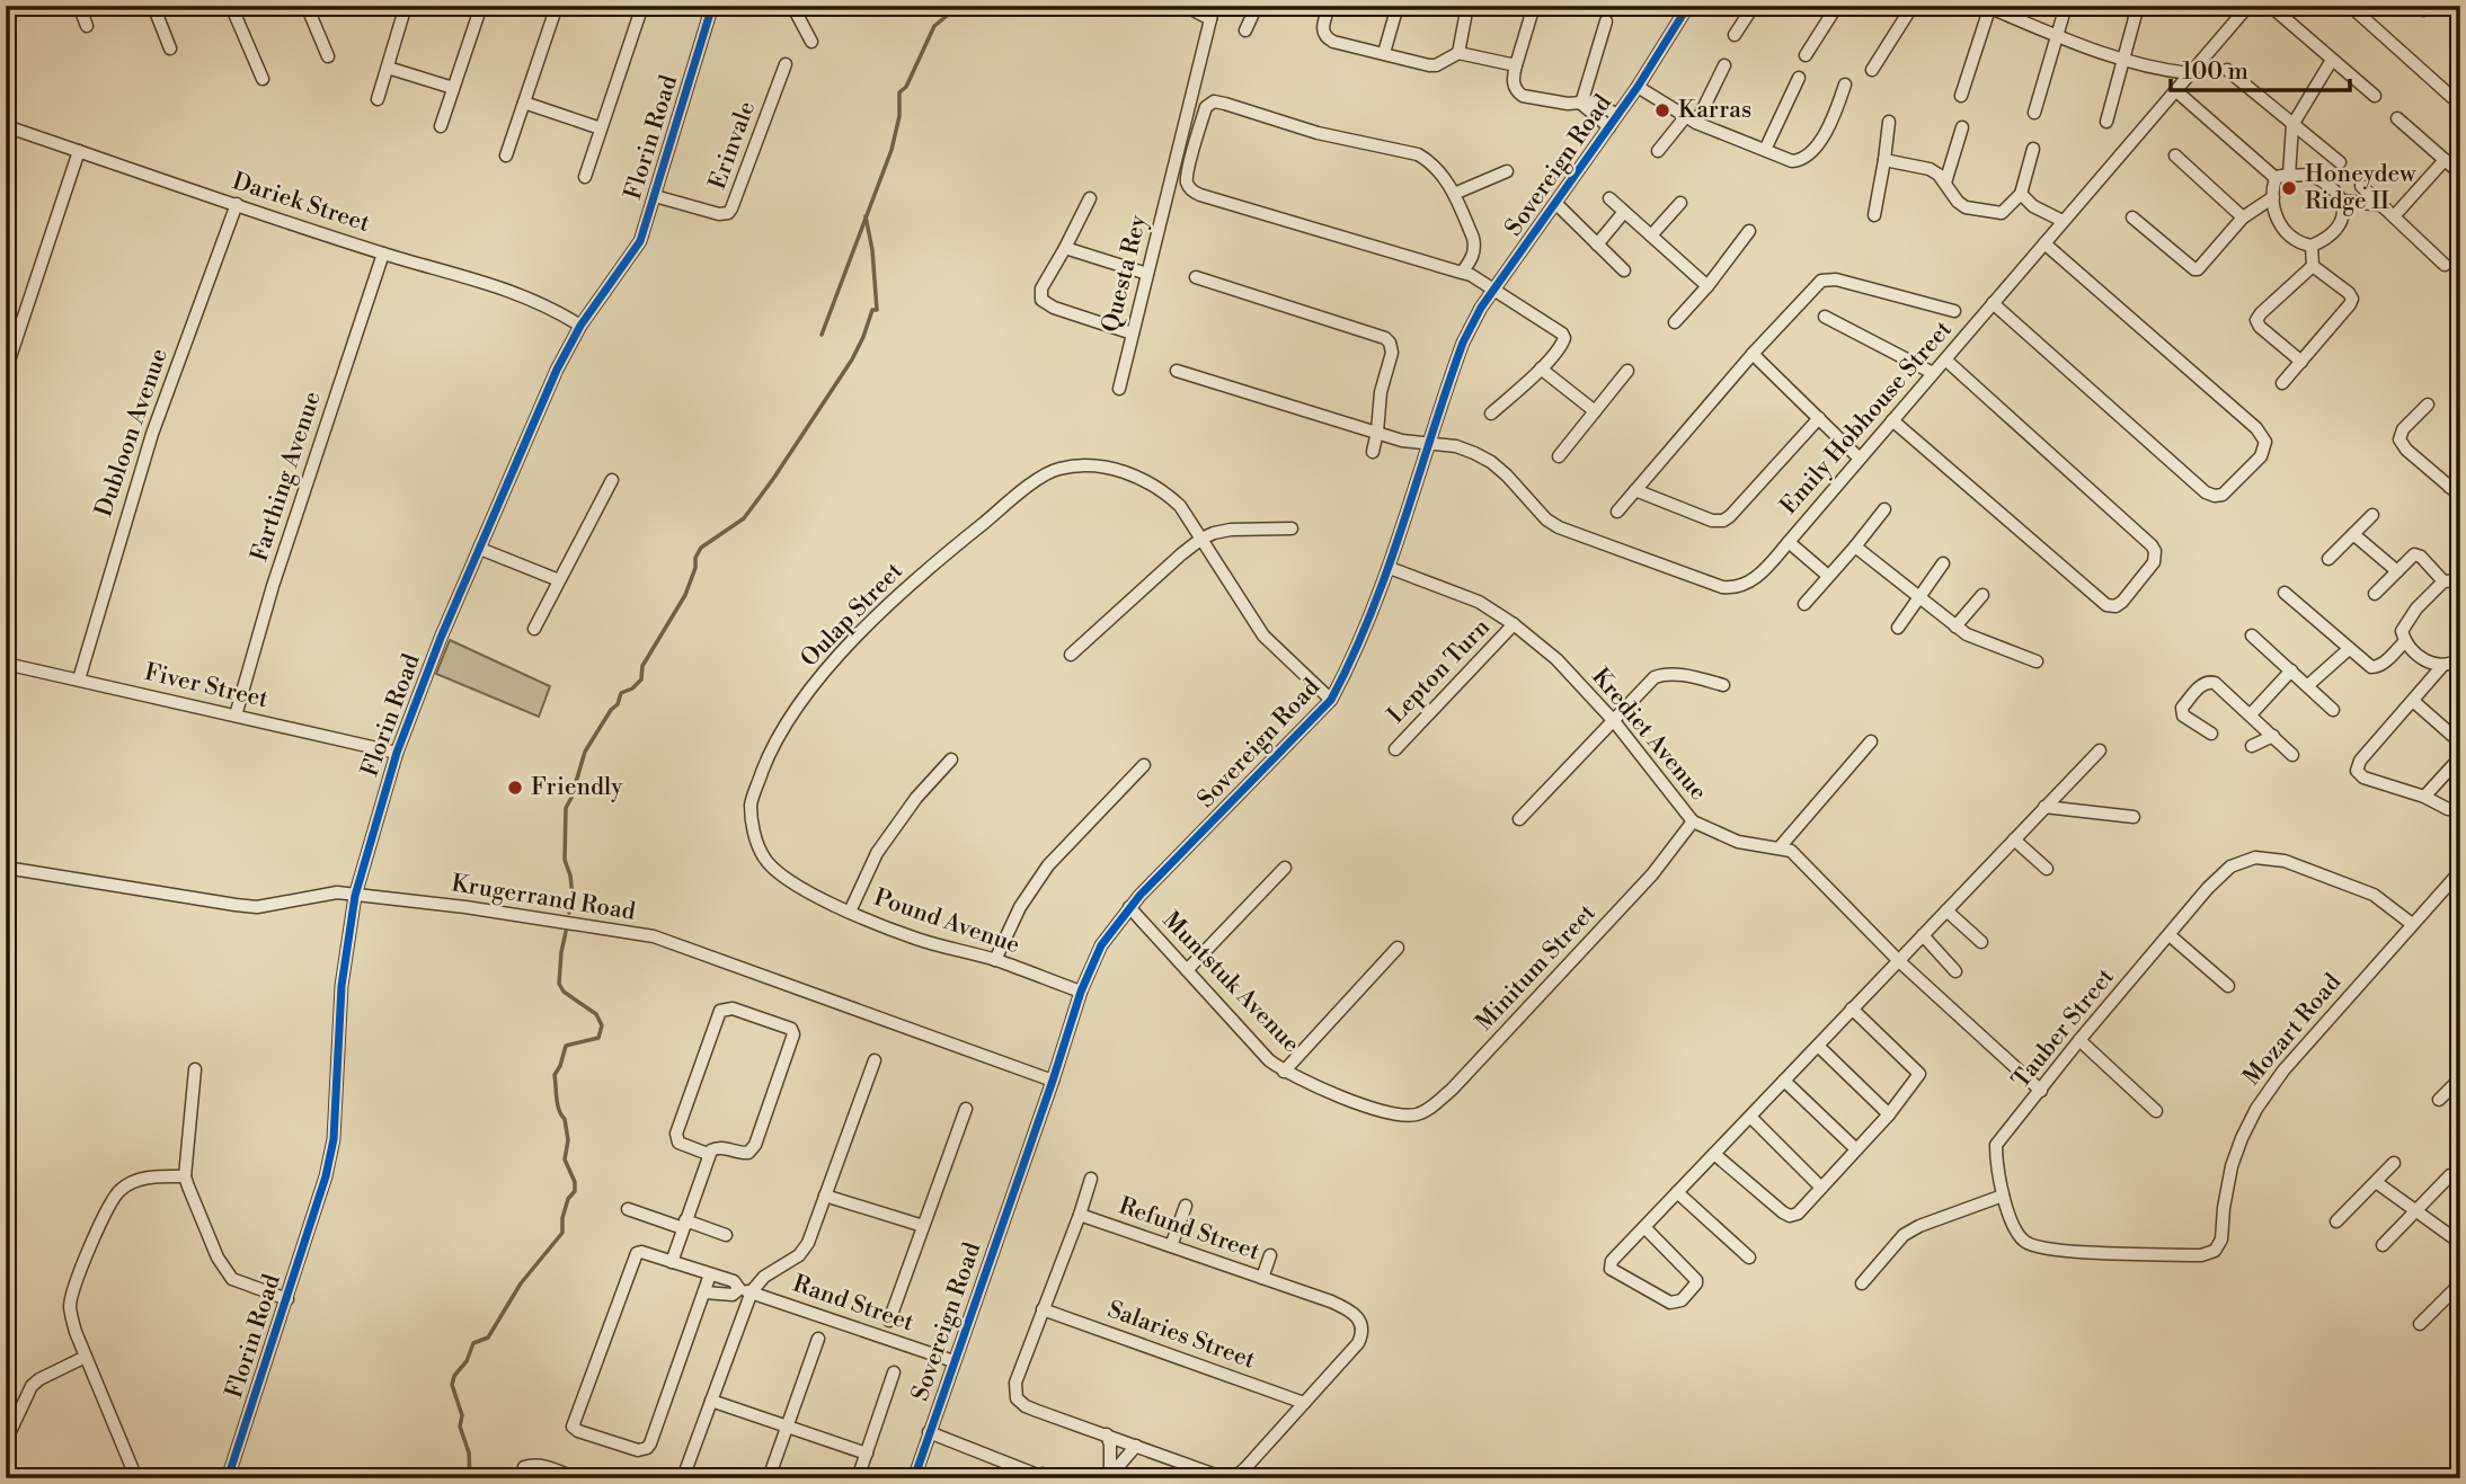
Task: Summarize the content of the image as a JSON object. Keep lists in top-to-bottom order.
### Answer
{
  "streets": {
    "street": [
      "Florin Road",
      "Erinvale",
      "Sovereign Road",
      "Dariek Street",
      "Questa Rey",
      "Emily Hobhouse Street",
      "Dubloon Avenue",
      "Farthing Avenue",
      "Oulap Street",
      "Lepton Turn",
      "Fiver Street",
      "Krediet Avenue",
      "Krugerrand Road",
      "Pound Avenue",
      "Minitum Street",
      "Muntstuk Avenue",
      "Tauber Street",
      "Mozart Road",
      "Refund Street",
      "Rand Street",
      "Salaries Street"
    ]
  },
  "crossings": [
    ["Florin Road", "Erinvale"],
    ["Florin Road", "Dariek Street"],
    ["Florin Road", "Fiver Street"],
    ["Florin Road", "Krugerrand Road"],
    ["Sovereign Road", "Emily Hobhouse Street"],
    ["Sovereign Road", "Krediet Avenue"],
    ["Sovereign Road", "Krugerrand Road"],
    ["Sovereign Road", "Pound Avenue"],
    ["Sovereign Road", "Muntstuk Avenue"],
    ["Sovereign Road", "Rand Street"],
    ["Dariek Street", "Dubloon Avenue"],
    ["Dariek Street", "Farthing Avenue"],
    ["Dubloon Avenue", "Fiver Street"],
    ["Farthing Avenue", "Fiver Street"],
    ["Oulap Street", "Pound Avenue"],
    ["Lepton Turn", "Krediet Avenue"],
    ["Krediet Avenue", "Minitum Street"],
    ["Krediet Avenue", "Tauber Street"],
    ["Minitum Street", "Muntstuk Avenue"],
    ["Tauber Street", "Mozart Road"],
    ["Refund Street", "Salaries Street"]
  ],
  "places": ["Karras", "Honeydew Ridge II", "Friendly"],
  "scale_bar": "100 m"
}
